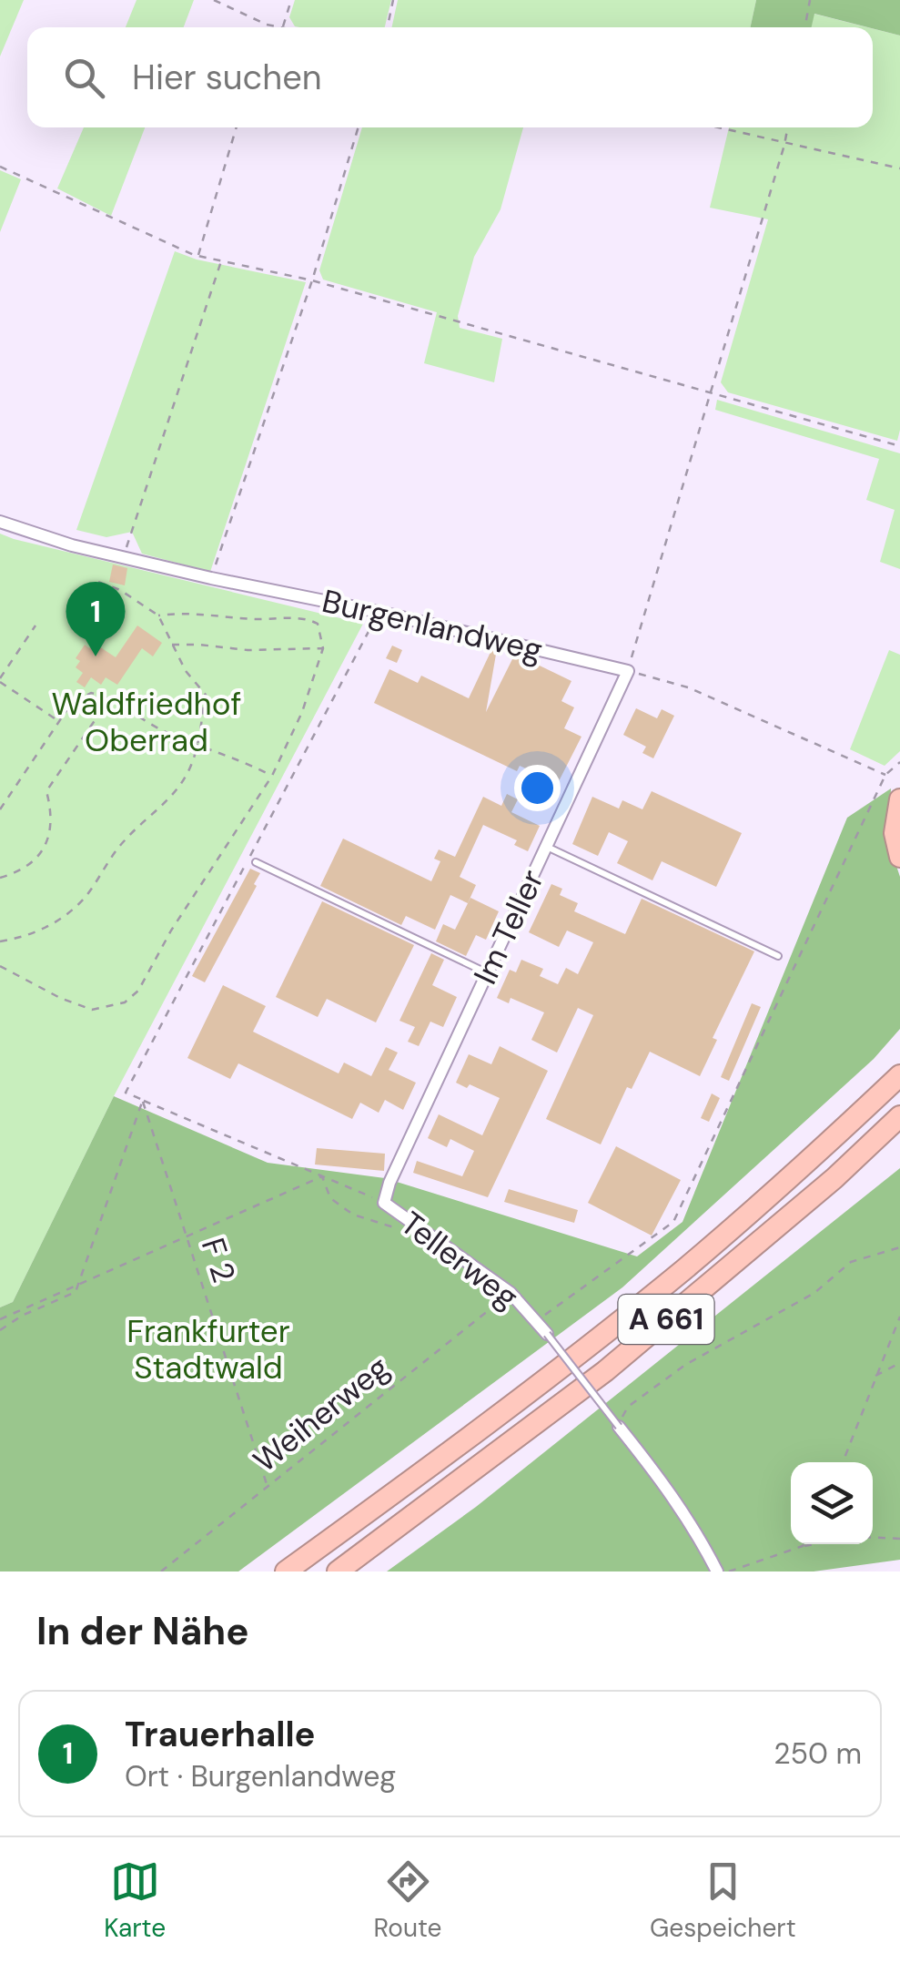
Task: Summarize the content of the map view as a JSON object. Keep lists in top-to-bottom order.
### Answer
{
  "streets": {
    "highway": ["A 661"],
    "street": ["Burgenlandweg", "Im Teller", "Tellerweg"],
    "path": ["F 2", "Weiherweg"]
  },
  "crossings": [
    ["Burgenlandweg", "Im Teller"],
    ["Burgenlandweg", "F 2"],
    ["Im Teller", "Tellerweg"],
    ["F 2", "Weiherweg"],
    ["Tellerweg", "Weiherweg"]
  ],
  "parks": ["Waldfriedhof Oberrad", "Frankfurter Stadtwald"],
  "page": {
    "search": "Hier suchen",
    "pins": "1",
    "heading": "In der Nähe",
    "list": [
      {
        "mark": "1",
        "name": "Trauerhalle",
        "note": "Ort · Burgenlandweg",
        "value": "250 m"
      }
    ],
    "nav": ["Karte", "Route", "Gespeichert"]
  }
}
